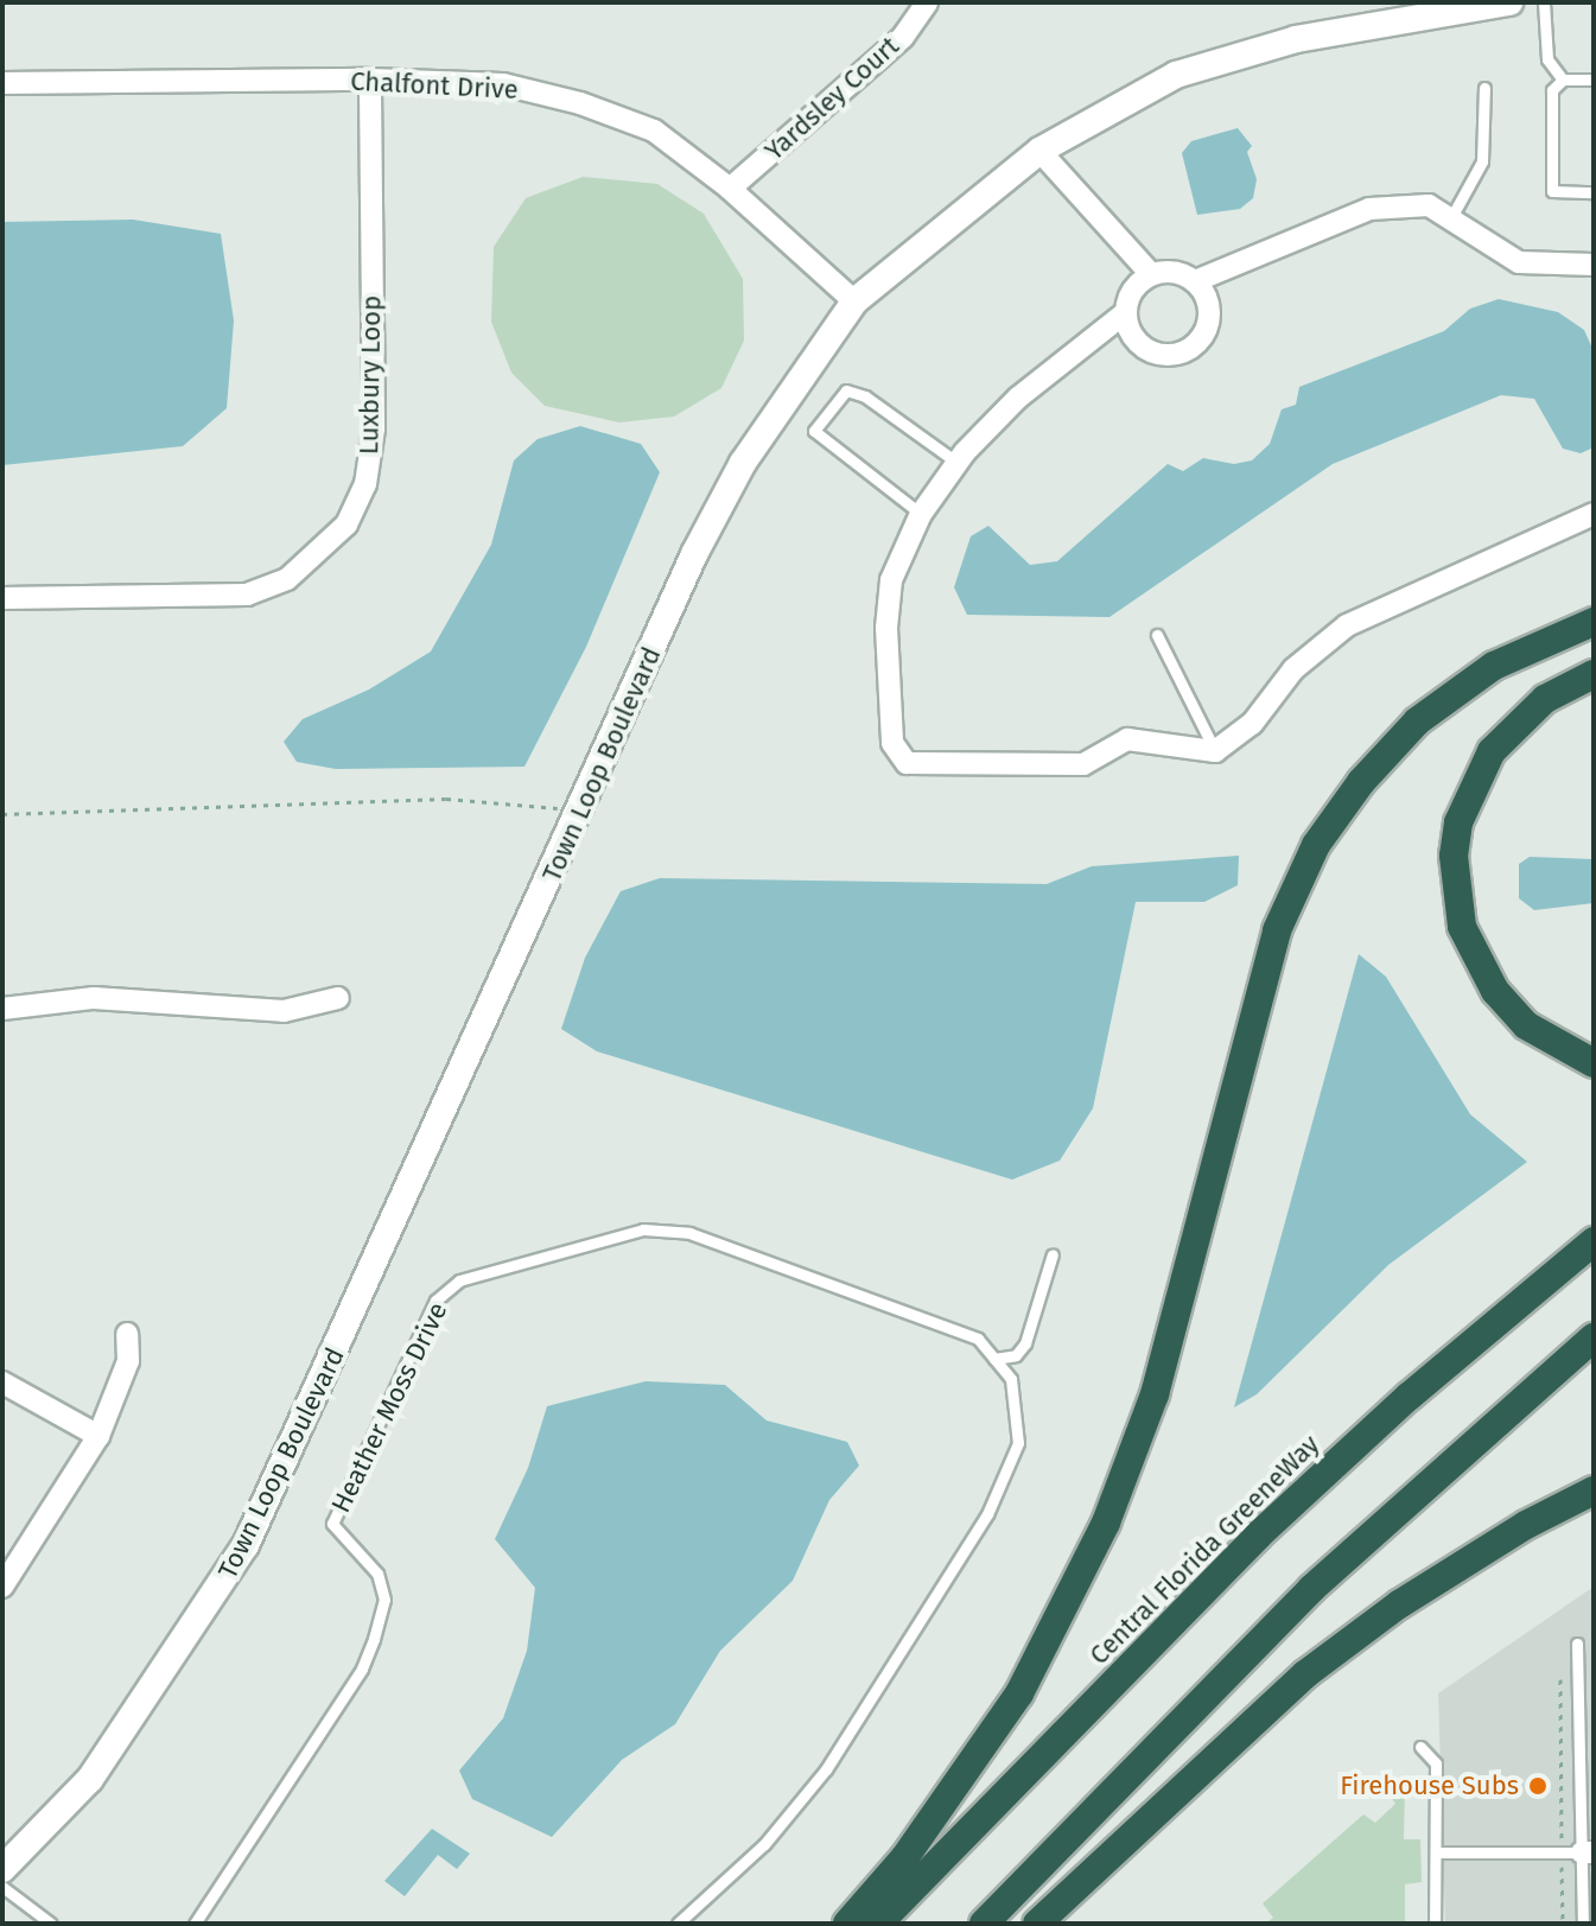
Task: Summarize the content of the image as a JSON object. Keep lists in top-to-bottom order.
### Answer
{
  "streets": {
    "highway": ["Central Florida GreeneWay"],
    "street": [
      "Chalfont Drive",
      "Yardsley Court",
      "Luxbury Loop",
      "Town Loop Boulevard"
    ],
    "lane": ["Heather Moss Drive"]
  },
  "crossings": [
    ["Chalfont Drive", "Yardsley Court"],
    ["Chalfont Drive", "Luxbury Loop"],
    ["Chalfont Drive", "Town Loop Boulevard"]
  ],
  "places": ["Firehouse Subs"]
}
